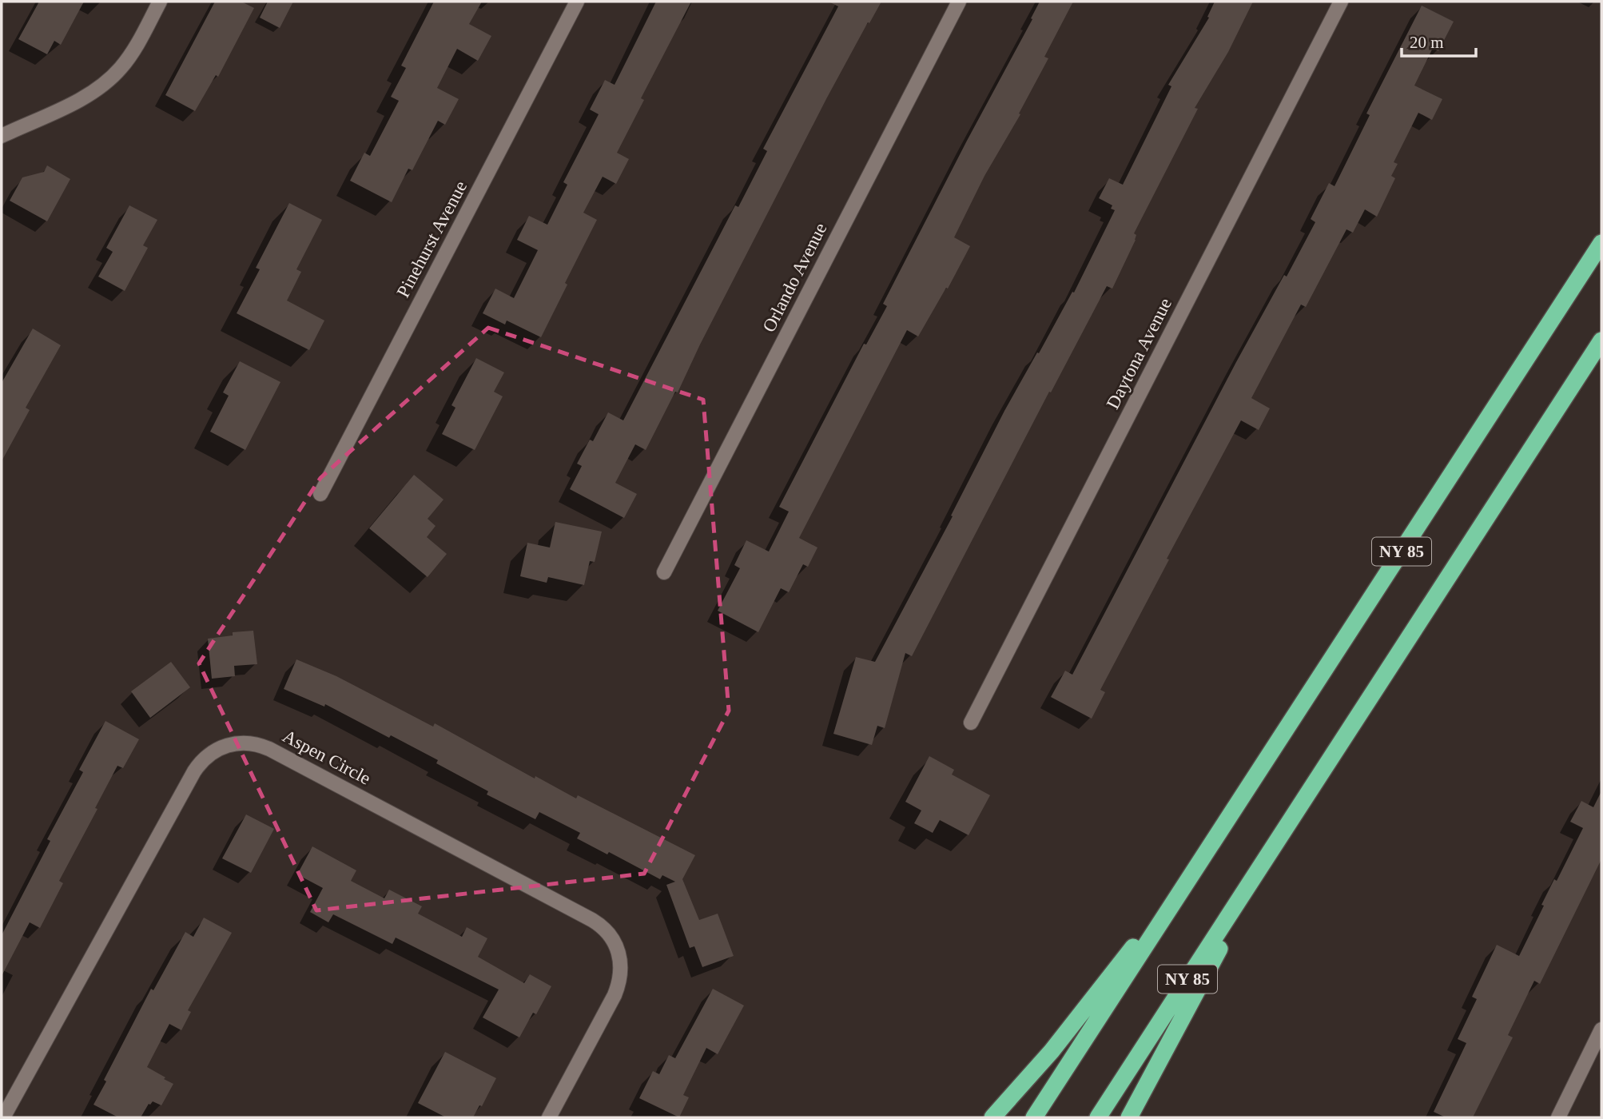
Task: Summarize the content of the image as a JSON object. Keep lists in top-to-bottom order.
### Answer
{
  "streets": {
    "highway": ["NY 85"],
    "street": [
      "Pinehurst Avenue",
      "Orlando Avenue",
      "Daytona Avenue",
      "Aspen Circle"
    ]
  },
  "scale_bar": "20 m"
}
